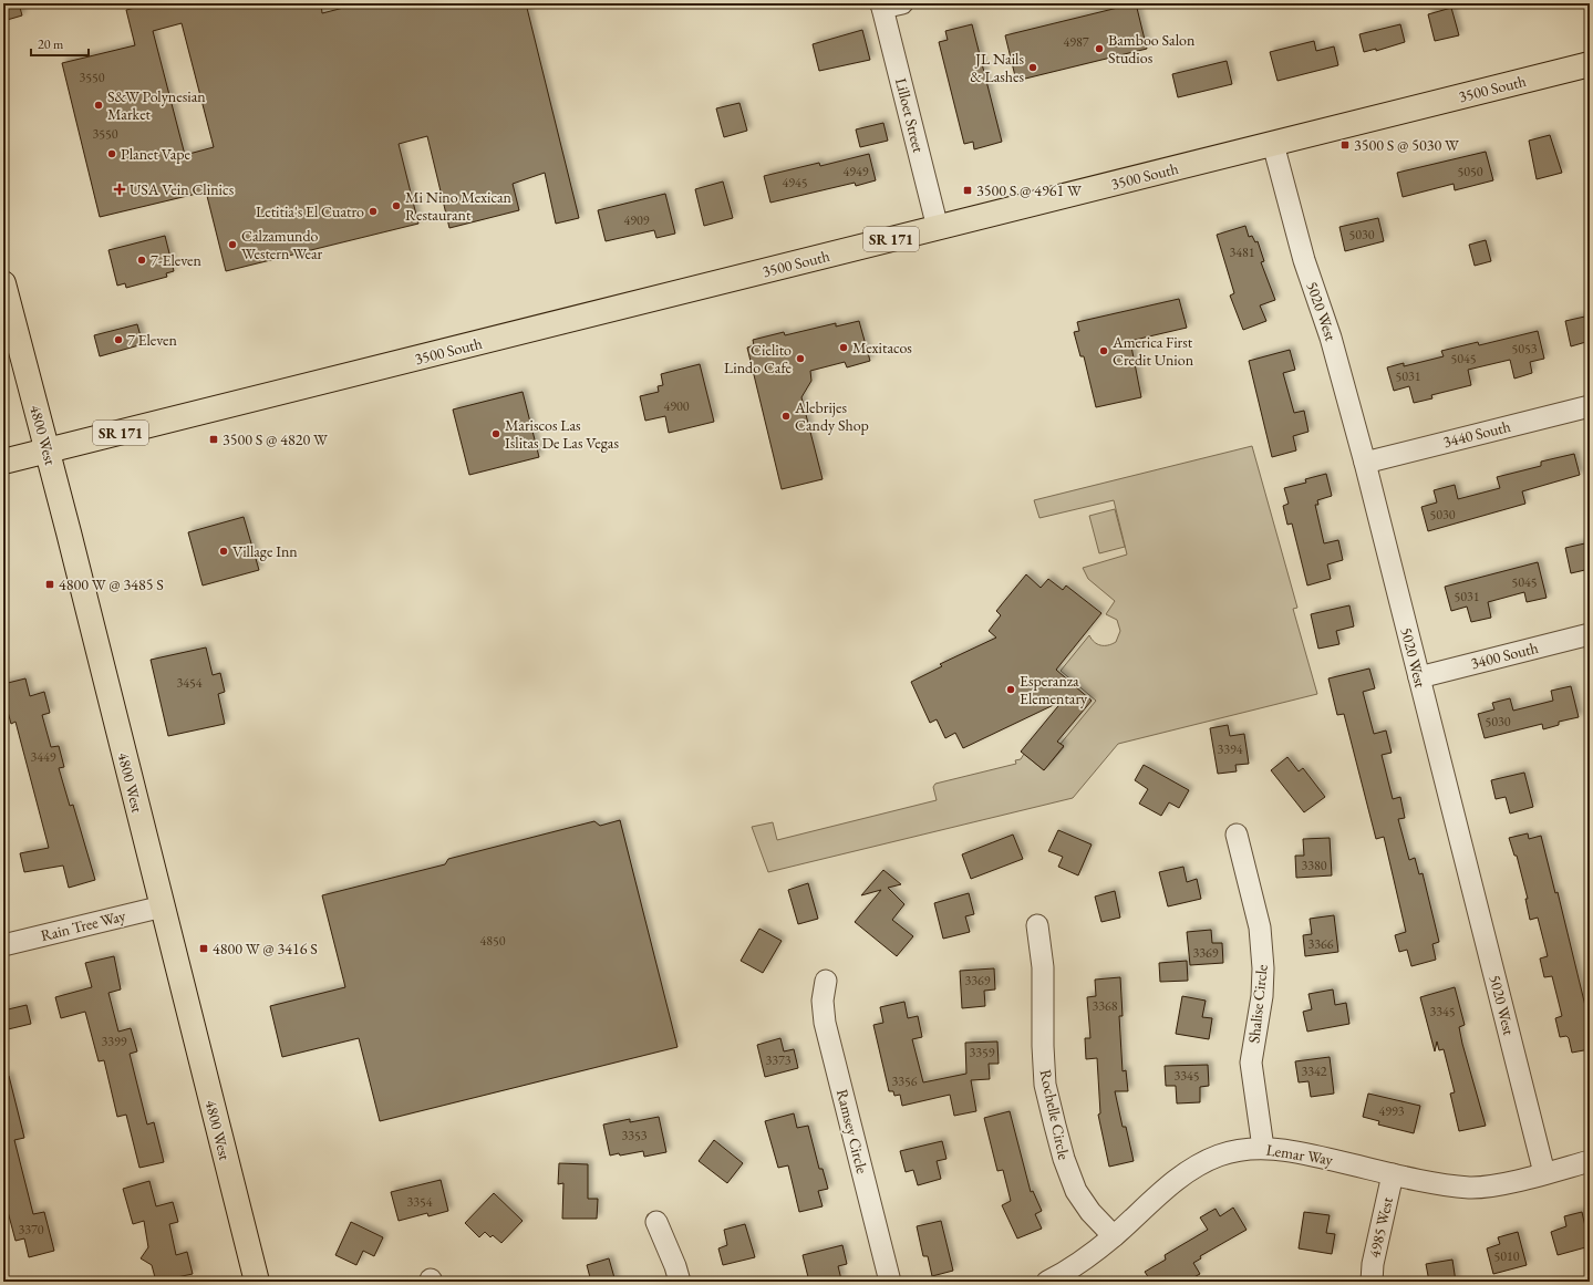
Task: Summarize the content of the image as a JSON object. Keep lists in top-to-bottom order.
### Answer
{
  "streets": {
    "main road": ["3500 South", "SR 171", "4800 West"],
    "street": [
      "Lilloet Street",
      "5020 West",
      "3440 South",
      "3400 South",
      "Rain Tree Way",
      "Shalise Circle",
      "Rochelle Circle",
      "Ramsey Circle",
      "Lemar Way",
      "4985 West"
    ]
  },
  "crossings": [
    ["3500 South", "Lilloet Street"],
    ["3500 South", "5020 West"],
    ["3500 South", "4800 West"],
    ["5020 West", "3440 South"],
    ["5020 West", "3400 South"],
    ["5020 West", "Lemar Way"],
    ["4800 West", "Rain Tree Way"],
    ["Shalise Circle", "Lemar Way"],
    ["Rochelle Circle", "Lemar Way"],
    ["Lemar Way", "4985 West"]
  ],
  "places": {
    "other": [
      "Bamboo Salon Studios",
      "JL Nails & Lashes",
      "S&W Polynesian Market",
      "Planet Vape",
      "Mi Nino Mexican Restaurant",
      "Letitia's El Cuatro",
      "Calzamundo Western Wear",
      "7-Eleven",
      "7 Eleven",
      "Mexitacos",
      "America First Credit Union",
      "Cielito Lindo Cafe",
      "Alebrijes Candy Shop",
      "Mariscos Las Islitas De Las Vegas",
      "Village Inn",
      "Esperanza Elementary"
    ],
    "transit": [
      "3500 S @ 5030 W",
      "3500 S @ 4961 W",
      "3500 S @ 4820 W",
      "4800 W @ 3485 S",
      "4800 W @ 3416 S"
    ],
    "health": ["USA Vein Clinics"]
  },
  "house_numbers": [
    "4987",
    "3550",
    "3550",
    "4949",
    "5050",
    "4945",
    "4909",
    "5030",
    "3481",
    "5053",
    "5045",
    "5031",
    "4900",
    "5030",
    "5045",
    "5031",
    "3454",
    "5030",
    "3394",
    "3449",
    "3380",
    "4850",
    "3366",
    "3369",
    "3369",
    "3368",
    "3345",
    "3399",
    "3359",
    "3373",
    "3342",
    "3345",
    "3356",
    "4993",
    "3353",
    "3354",
    "3370",
    "5010"
  ],
  "scale_bar": "20 m"
}
